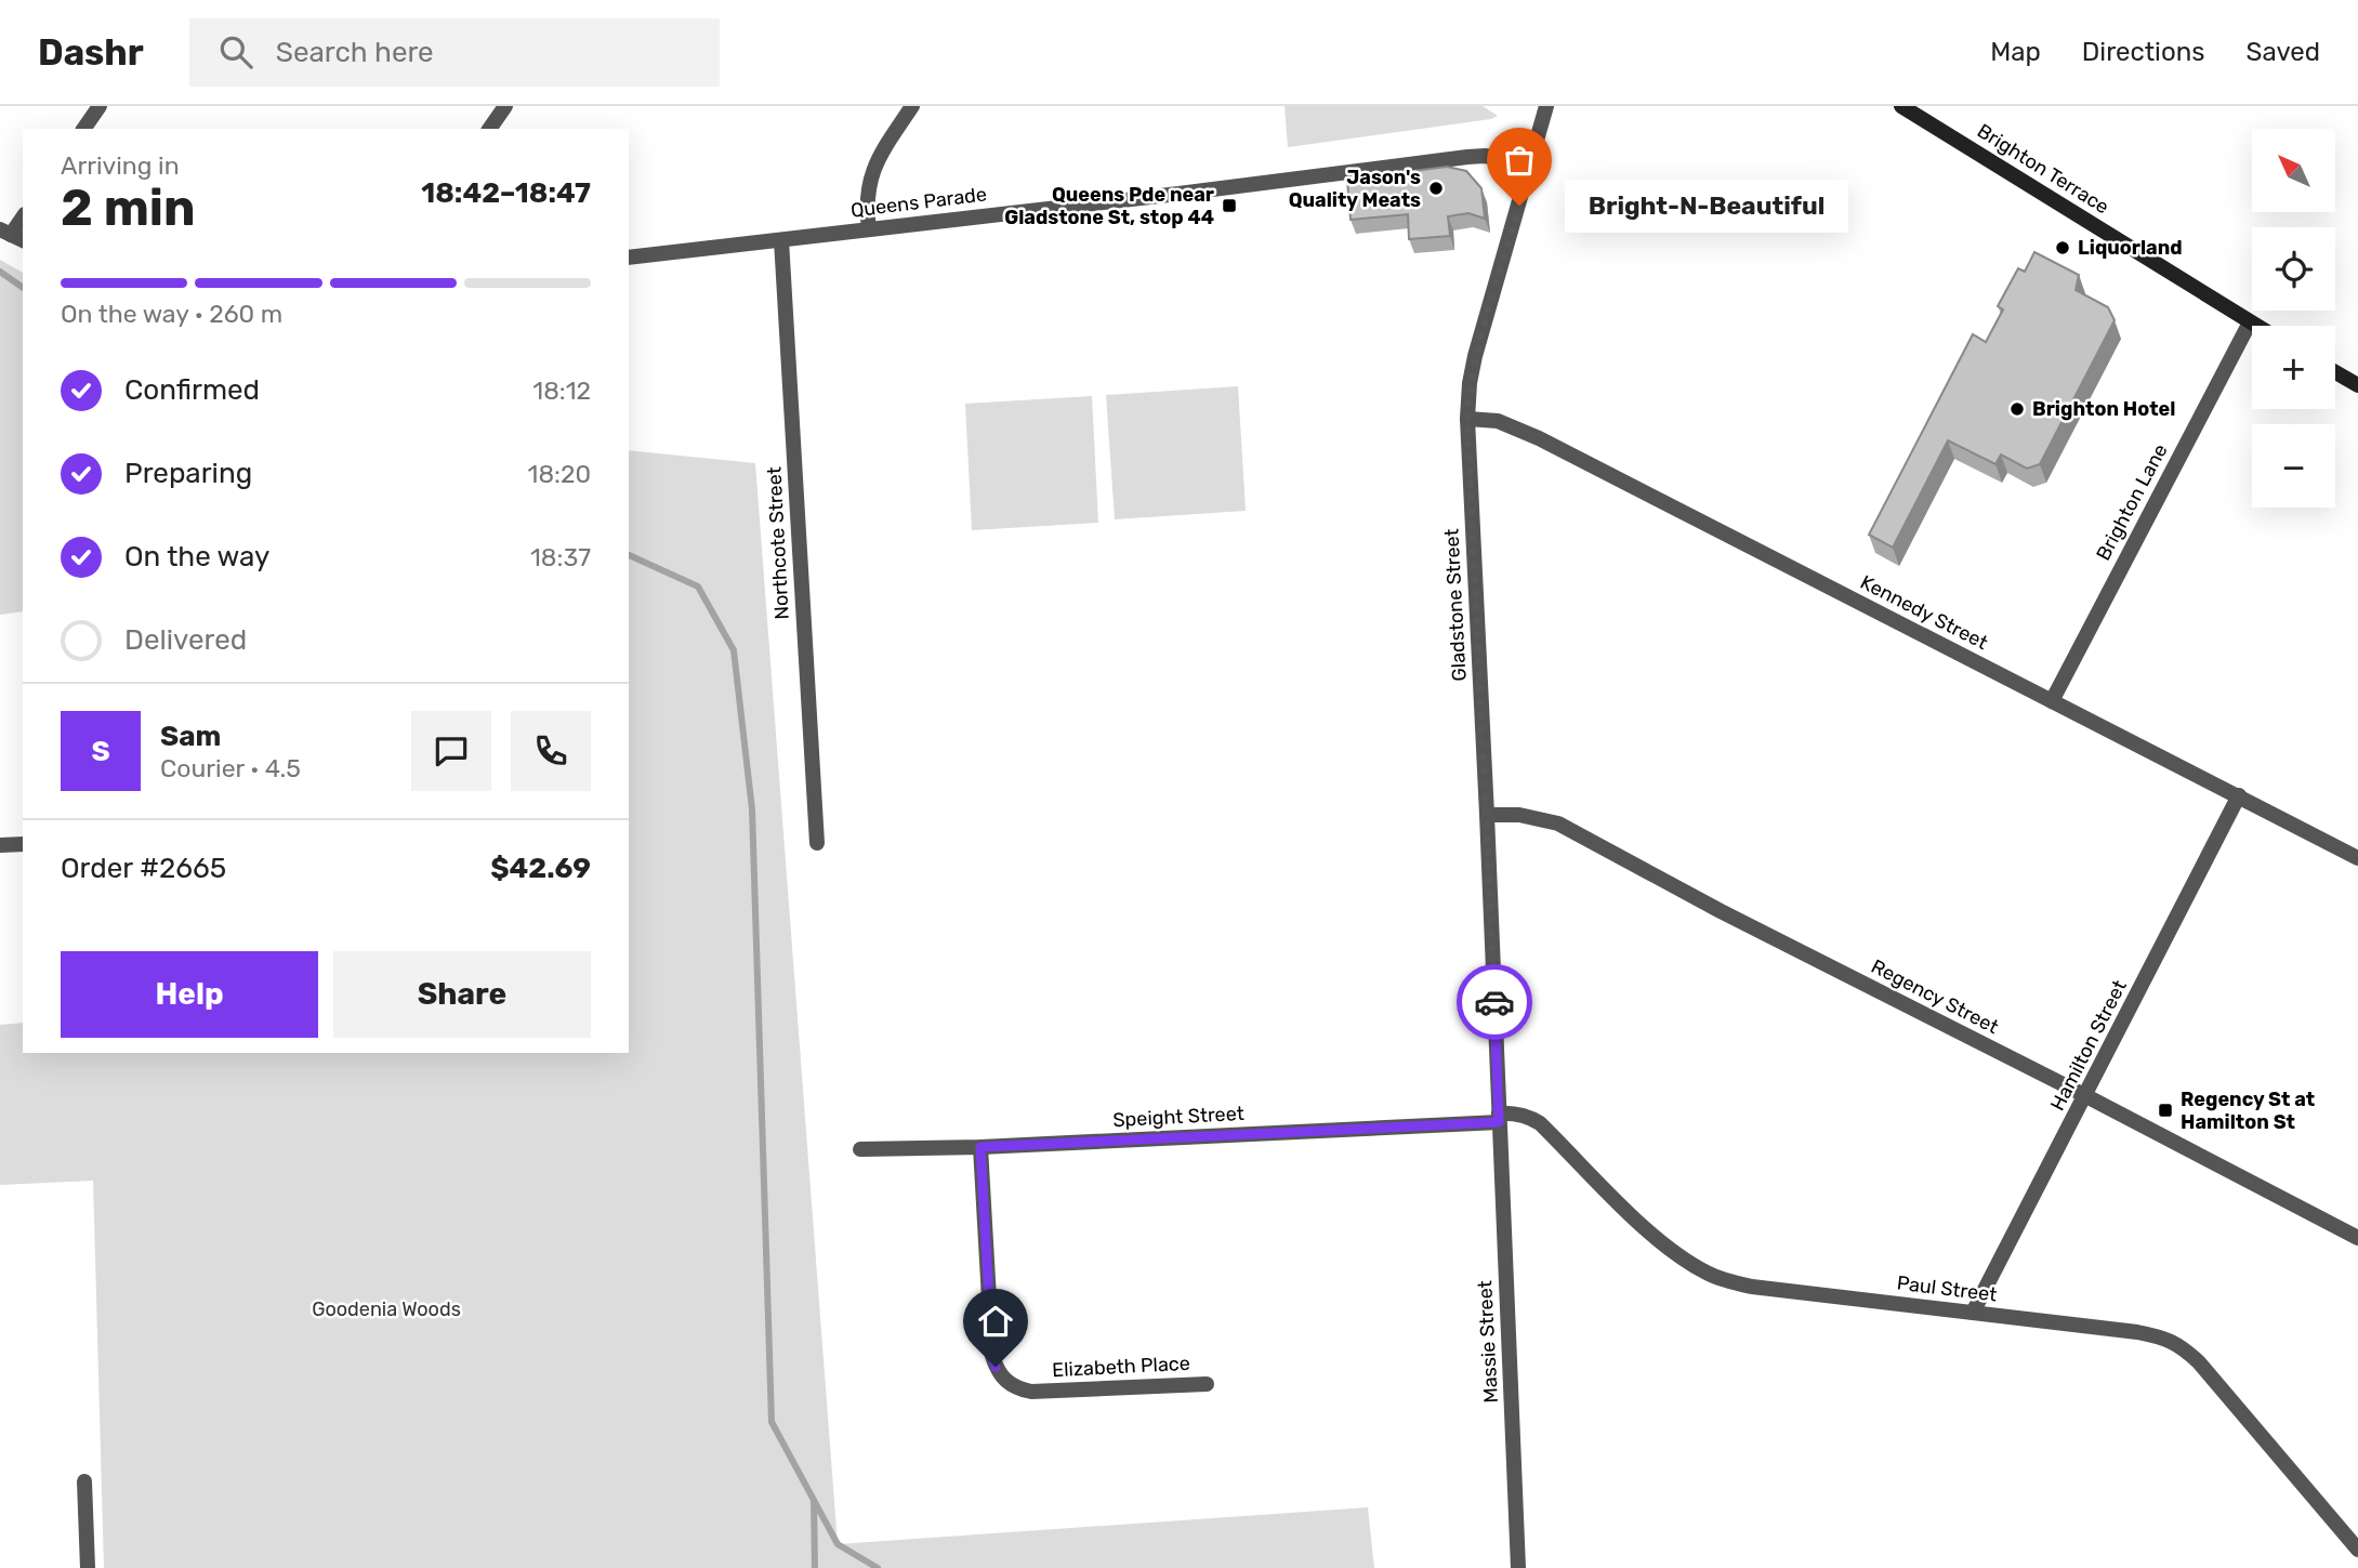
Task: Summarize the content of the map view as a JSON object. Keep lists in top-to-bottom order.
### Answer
{
  "streets": {
    "main road": ["Brighton Terrace"],
    "street": [
      "Queens Parade",
      "Brighton Lane",
      "Northcote Street",
      "Gladstone Street",
      "Kennedy Street",
      "Regency Street",
      "Hamilton Street",
      "Speight Street",
      "Paul Street",
      "Massie Street",
      "Elizabeth Place"
    ]
  },
  "crossings": [
    ["Brighton Terrace", "Brighton Lane"],
    ["Queens Parade", "Northcote Street"],
    ["Queens Parade", "Gladstone Street"],
    ["Brighton Lane", "Kennedy Street"],
    ["Gladstone Street", "Kennedy Street"],
    ["Gladstone Street", "Regency Street"],
    ["Gladstone Street", "Speight Street"],
    ["Gladstone Street", "Paul Street"],
    ["Gladstone Street", "Massie Street"],
    ["Kennedy Street", "Hamilton Street"],
    ["Regency Street", "Hamilton Street"],
    ["Hamilton Street", "Paul Street"],
    ["Speight Street", "Paul Street"],
    ["Speight Street", "Massie Street"],
    ["Speight Street", "Elizabeth Place"],
    ["Paul Street", "Massie Street"]
  ],
  "parks": ["Goodenia Woods"],
  "places": {
    "other": [
      "Jason's Quality Meats",
      "Bright-N-Beautiful",
      "Liquorland",
      "Brighton Hotel"
    ],
    "transit": ["Queens Pde near Gladstone St, stop 44", "Regency St at Hamilton St"]
  },
  "north": "top left",
  "page": {
    "header": "Dashr",
    "search": "Search here",
    "nav": ["Map", "Directions", "Saved"],
    "map_buttons": ["+", "−"],
    "heading": ["2 min", "Arriving in", "18:42–18:47"],
    "panel": [
      "Sam",
      "Courier · 4.5",
      "Order #2665",
      "$42.69"
    ],
    "bubble": "Bright-N-Beautiful",
    "bar": "On the way · 260 m",
    "list": [
      ["Confirmed", "18:12"],
      ["Preparing", "18:20"],
      ["On the way", "18:37"],
      "Delivered"
    ],
    "round": "S",
    "buttons": ["Help", "Share"]
  }
}
